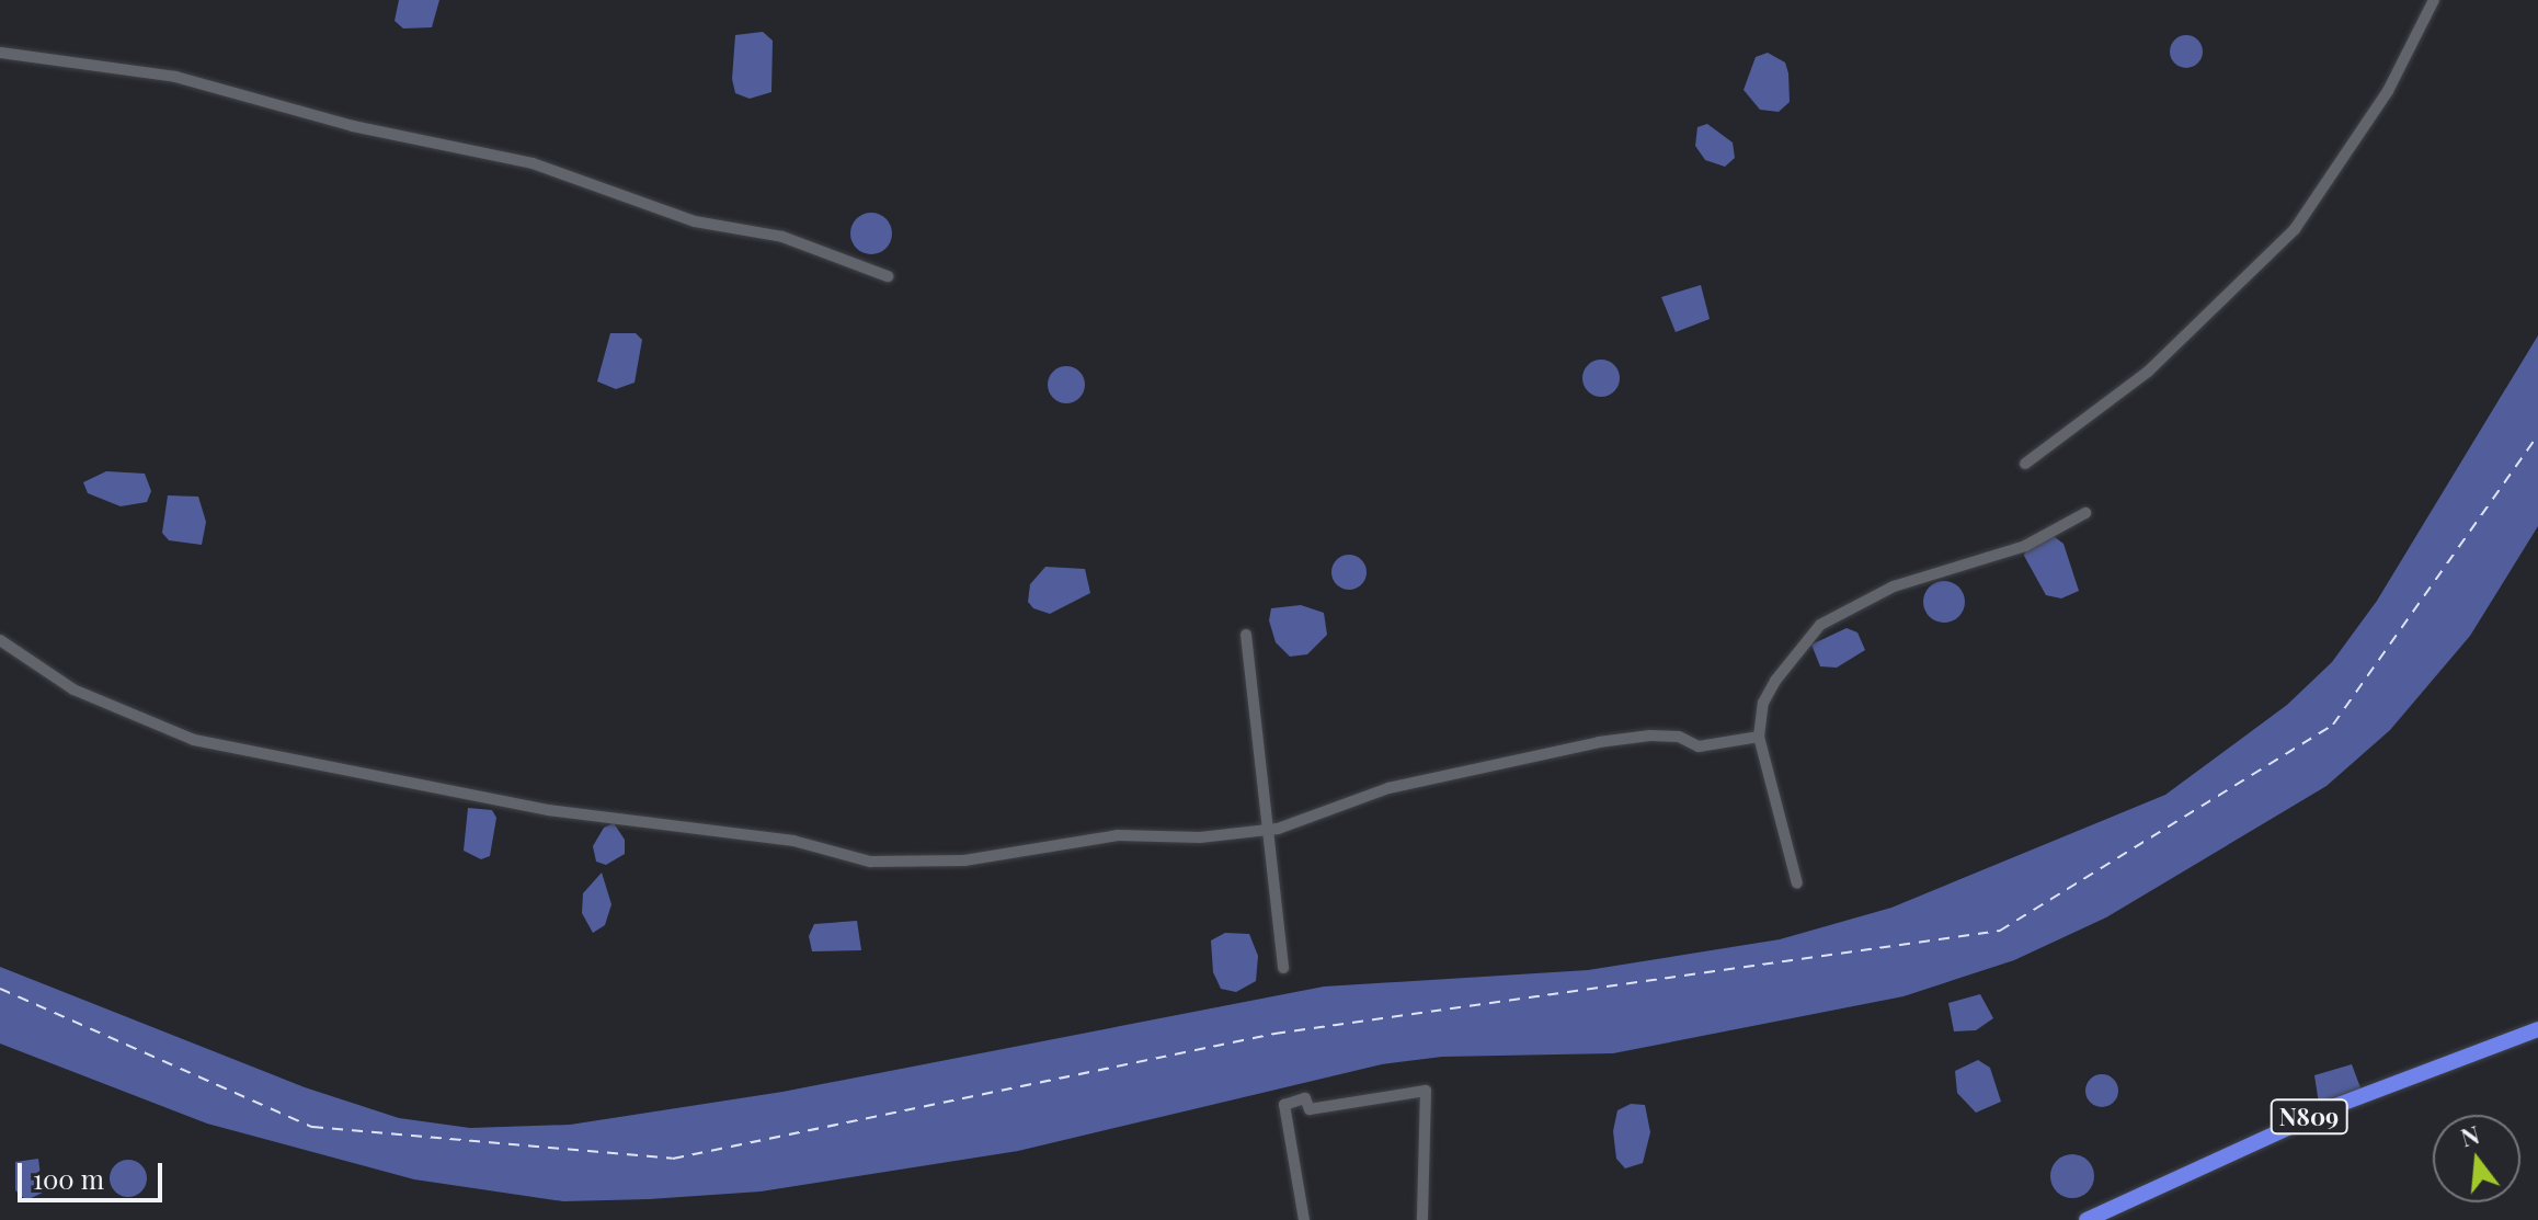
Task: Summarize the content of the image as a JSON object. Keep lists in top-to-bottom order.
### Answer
{
  "streets": {
    "highway": ["N809"]
  },
  "scale_bar": "100 m",
  "north": "top"
}
